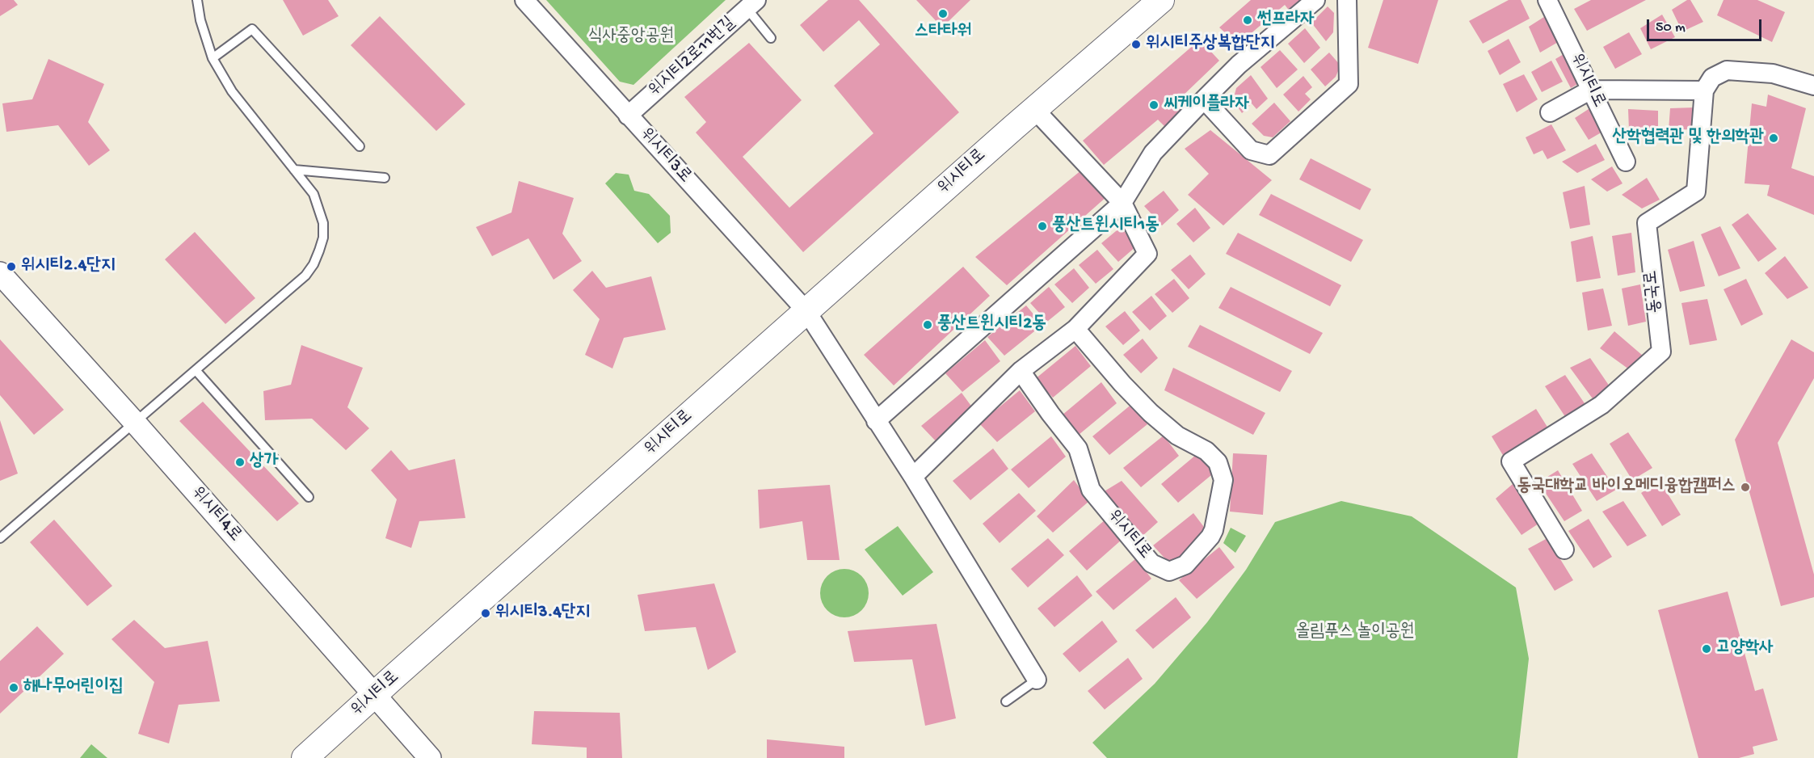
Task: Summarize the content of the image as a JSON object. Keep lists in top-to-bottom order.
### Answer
{
  "streets": {
    "main road": ["위시티로"],
    "street": [
      "위시티2로11번길",
      "위시티3로",
      "동국로",
      "위시티4로"
    ]
  },
  "crossings": [
    ["위시티2로11번길", "위시티3로"],
    ["위시티로", "위시티3로"],
    ["위시티로", "위시티4로"]
  ],
  "parks": ["식사중앙공원", "올림푸스 놀이공원"],
  "places": [
    "스타타워",
    "썬프라자",
    "위시티주상복합단지",
    "씨케이플라자",
    "산학협력관 및 한의학관",
    "풍산트윈시티1동",
    "위시티2.4단지",
    "풍산트윈시티2동",
    "상가",
    "동국대학교 바이오메디융합캠퍼스",
    "위시티3.4단지",
    "고양학사",
    "해나무어린이집"
  ],
  "scale_bar": "50 m"
}
